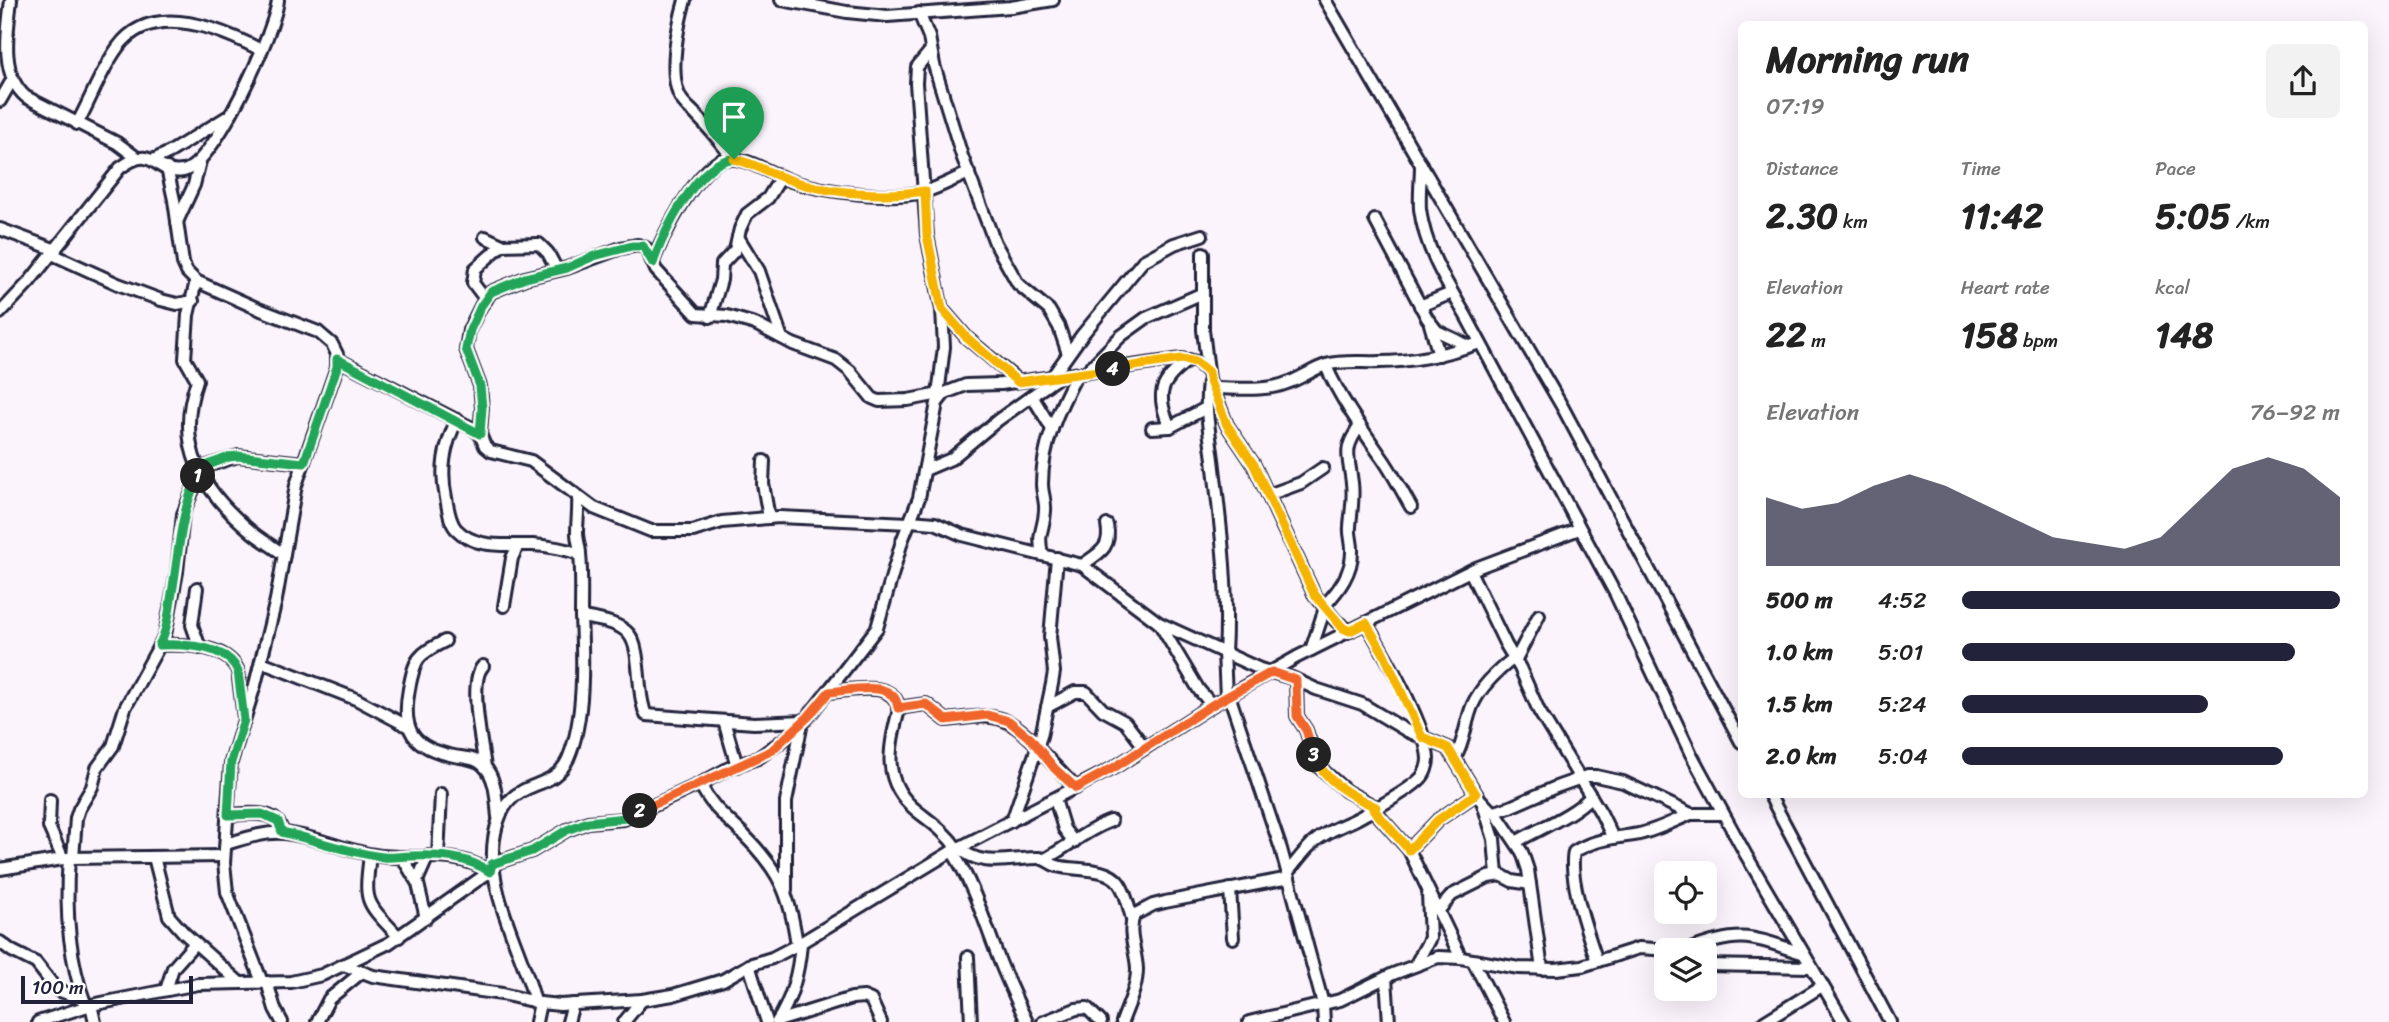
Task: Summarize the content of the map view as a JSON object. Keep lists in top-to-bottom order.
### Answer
{
  "scale_bar": "100 m",
  "page": {
    "heading": ["Morning run", "07:19"],
    "stats": [
      ["Distance", "2.30 km"],
      ["Time", "11:42"],
      ["Pace", "5:05 /km"],
      ["Elevation", "22 m"],
      ["Heart rate", "158 bpm"],
      ["kcal", "148"]
    ],
    "pins": [
      "4",
      "1",
      "3",
      "2"
    ],
    "chart": ["Elevation", "76–92 m"],
    "list": [
      {
        "name": "500 m",
        "note": "4:52"
      },
      {
        "name": "1.0 km",
        "note": "5:01"
      },
      {
        "name": "1.5 km",
        "note": "5:24"
      },
      {
        "name": "2.0 km",
        "note": "5:04"
      }
    ],
    "scale": "100 m"
  }
}
